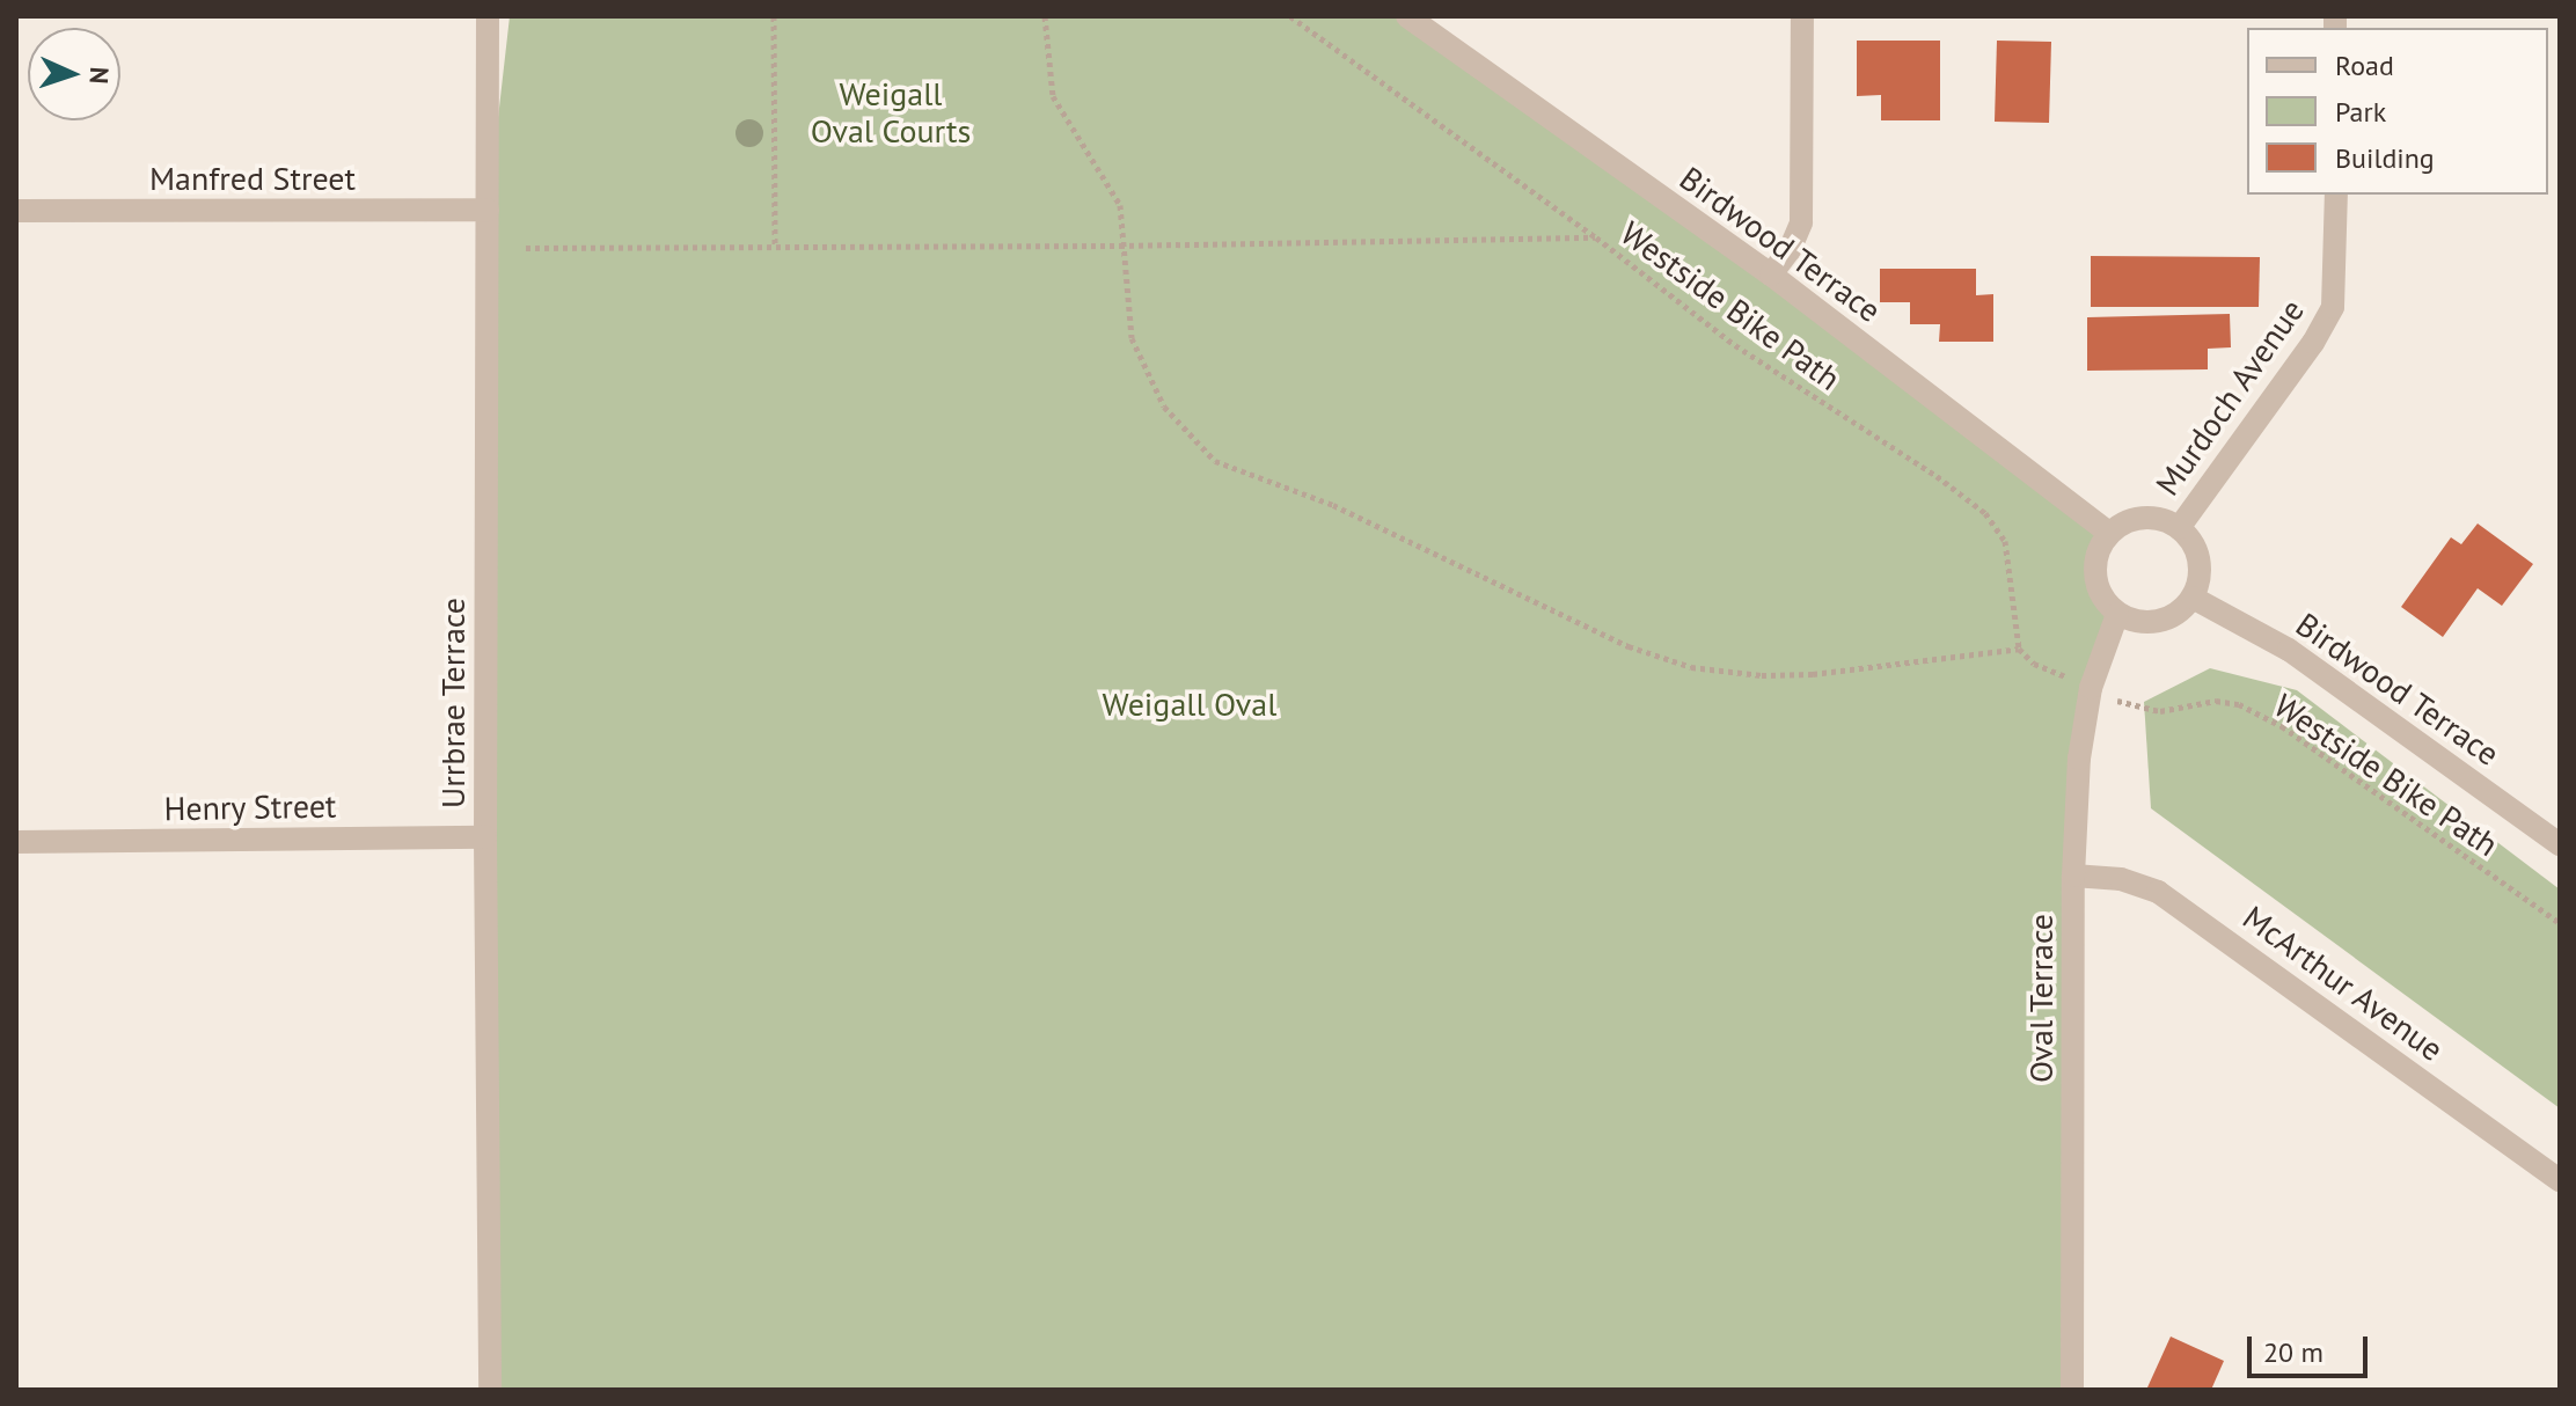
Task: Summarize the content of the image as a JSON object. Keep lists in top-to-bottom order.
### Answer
{
  "streets": {
    "street": [
      "Manfred Street",
      "Birdwood Terrace",
      "Murdoch Avenue",
      "Urrbrae Terrace",
      "Henry Street",
      "McArthur Avenue",
      "Oval Terrace"
    ],
    "path": ["Westside Bike Path"]
  },
  "crossings": [
    ["Manfred Street", "Urrbrae Terrace"],
    ["Birdwood Terrace", "Murdoch Avenue"],
    ["Birdwood Terrace", "Oval Terrace"],
    ["Murdoch Avenue", "Oval Terrace"],
    ["Urrbrae Terrace", "Henry Street"],
    ["McArthur Avenue", "Oval Terrace"]
  ],
  "parks": ["Weigall Oval Courts", "Weigall Oval"],
  "legend": ["Road", "Park", "Building"],
  "scale_bar": "20 m",
  "north": "right"
}
